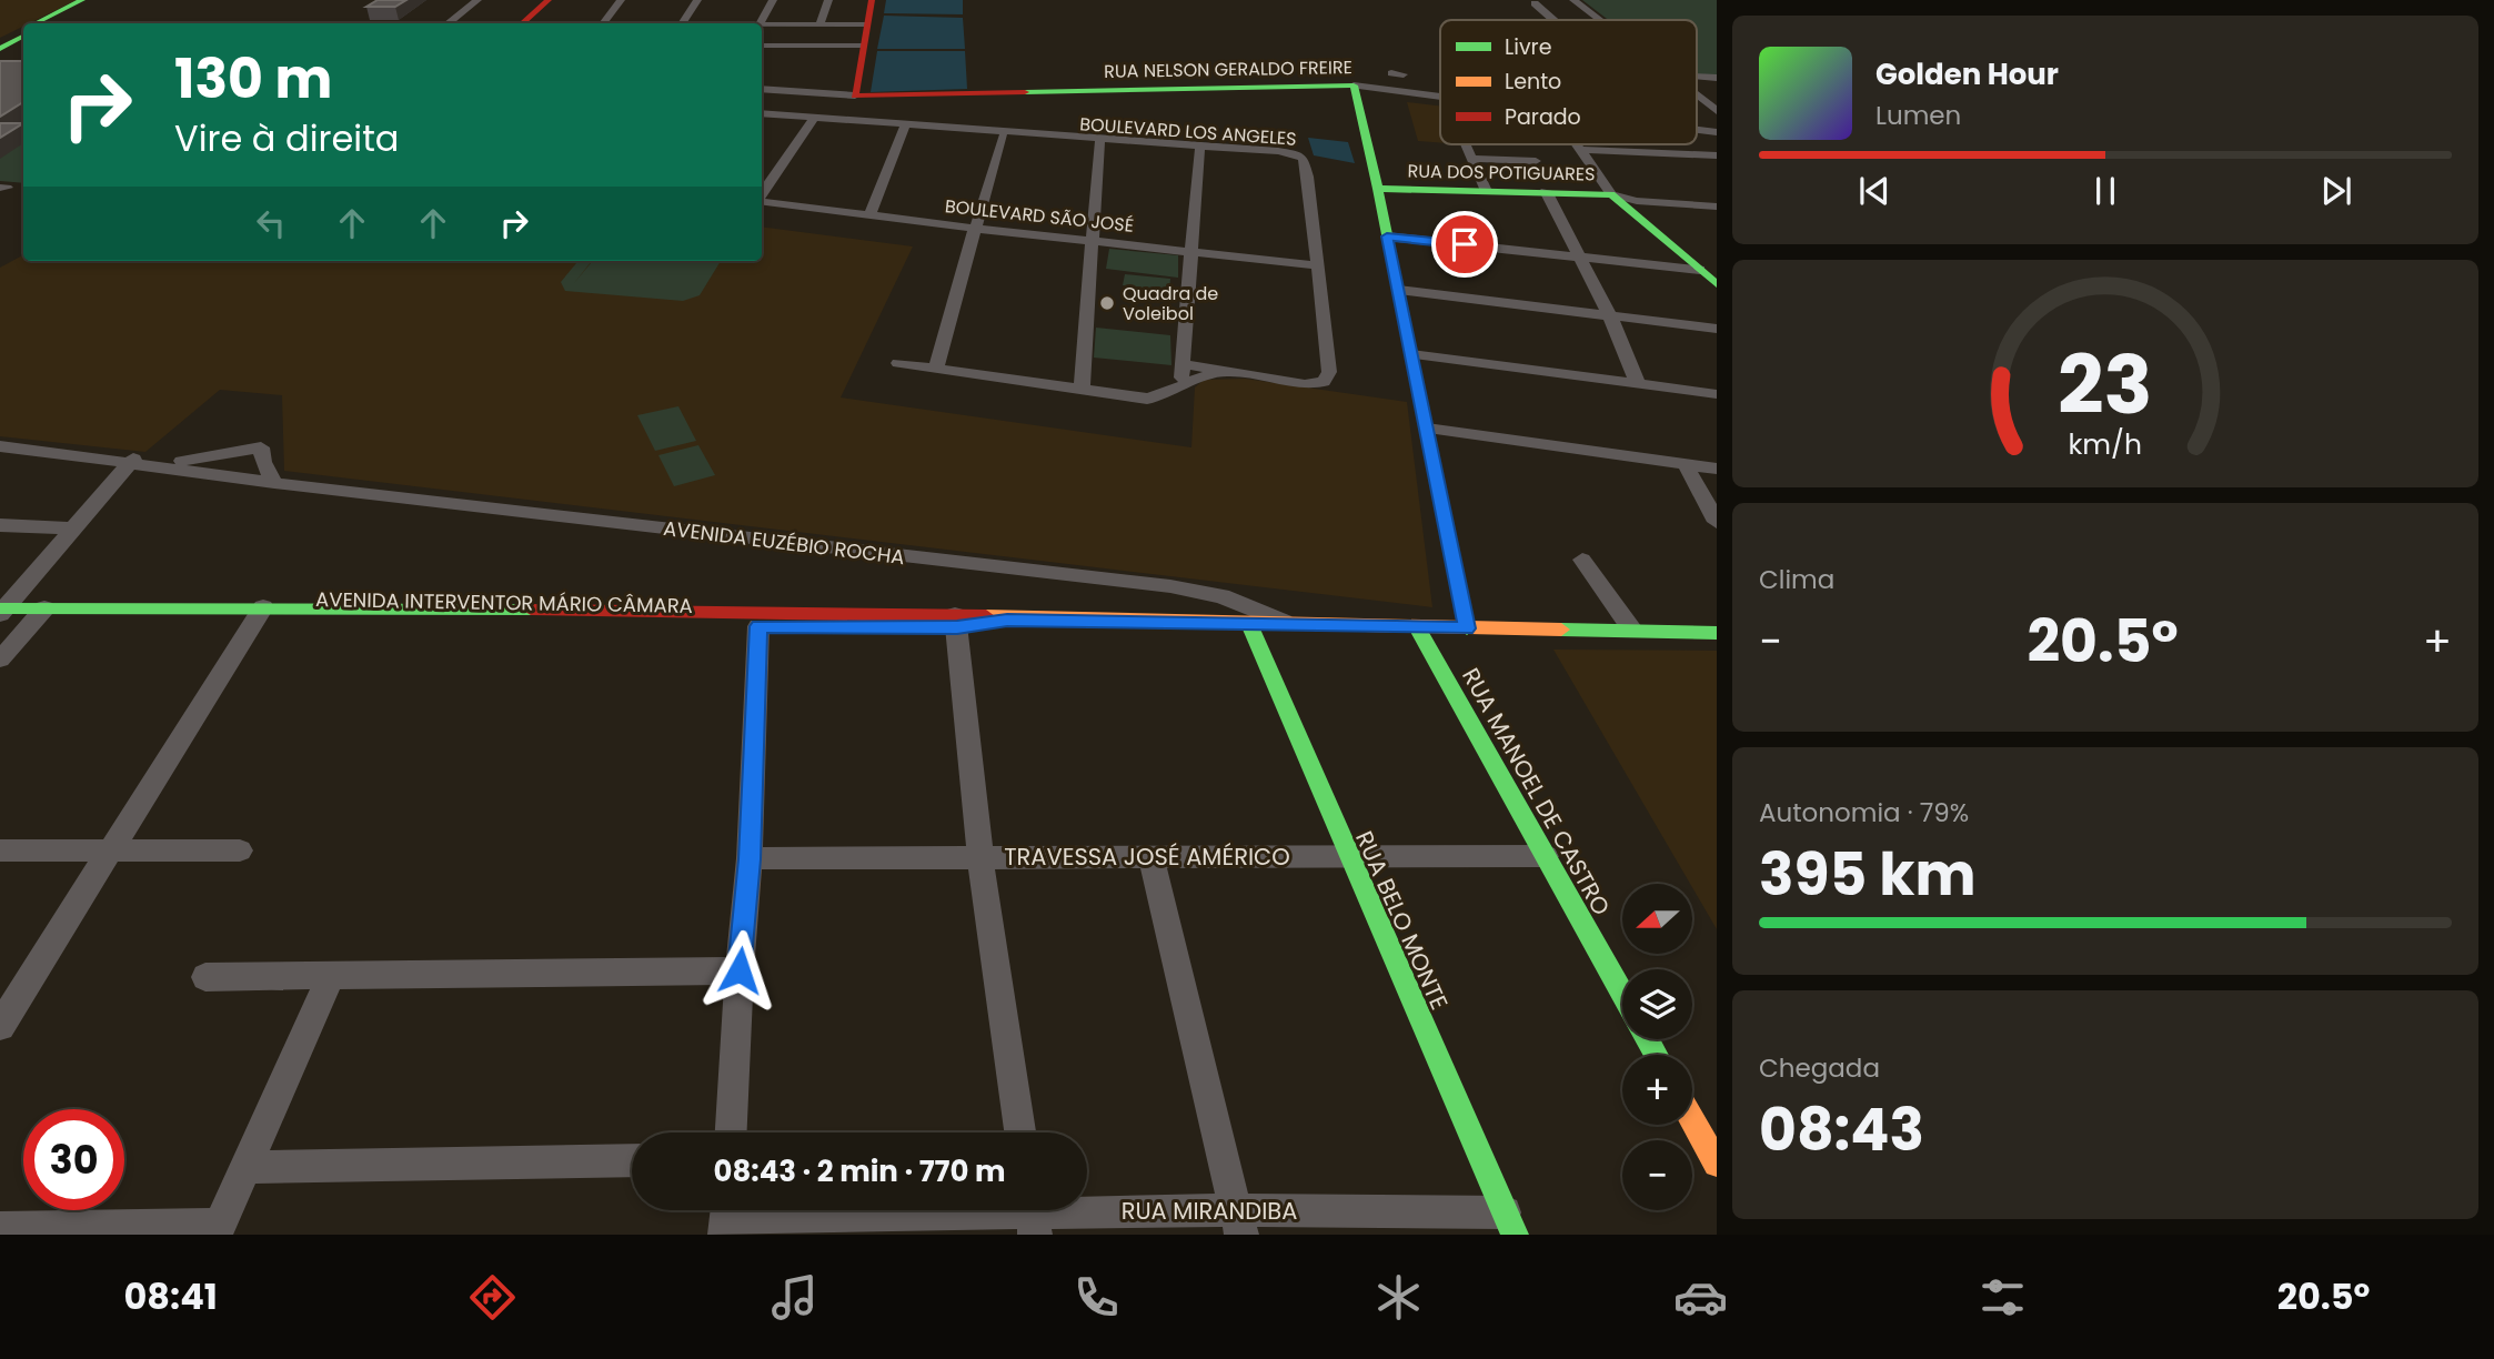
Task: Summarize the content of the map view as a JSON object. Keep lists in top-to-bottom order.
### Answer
{
  "streets": {
    "main road": [
      "RUA NELSON GERALDO FREIRE",
      "RUA DOS POTIGUARES",
      "AVENIDA INTERVENTOR MÁRIO CÂMARA",
      "RUA MANOEL DE CASTRO",
      "RUA BELO MONTE"
    ],
    "street": [
      "BOULEVARD LOS ANGELES",
      "BOULEVARD SÃO JOSÉ",
      "AVENIDA EUZÉBIO ROCHA",
      "TRAVESSA JOSÉ AMÉRICO",
      "RUA MIRANDIBA"
    ]
  },
  "crossings": [
    ["BOULEVARD LOS ANGELES", "BOULEVARD SÃO JOSÉ"],
    ["AVENIDA EUZÉBIO ROCHA", "AVENIDA INTERVENTOR MÁRIO CÂMARA"],
    ["AVENIDA INTERVENTOR MÁRIO CÂMARA", "RUA MANOEL DE CASTRO"],
    ["AVENIDA INTERVENTOR MÁRIO CÂMARA", "RUA BELO MONTE"],
    ["RUA MANOEL DE CASTRO", "TRAVESSA JOSÉ AMÉRICO"],
    ["TRAVESSA JOSÉ AMÉRICO", "RUA BELO MONTE"],
    ["RUA BELO MONTE", "RUA MIRANDIBA"]
  ],
  "places": ["Quadra de Voleibol"],
  "legend": ["Livre", "Lento", "Parado"],
  "north": "left",
  "page": {
    "turn": ["130 m", "Vire à direita"],
    "song": ["Golden Hour", "Lumen"],
    "tile": [
      "Clima",
      ["Autonomia · 79%", "395 km"],
      ["Chegada", "08:43"]
    ],
    "heat": ["−", "20.5°", "+"],
    "map_buttons": ["+", "−"],
    "limit": "30",
    "trip": "08:43 · 2 min · 770 m",
    "tabs": ["08:41", "20.5°"],
    "gauge": ["23", "km/h"]
  }
}
